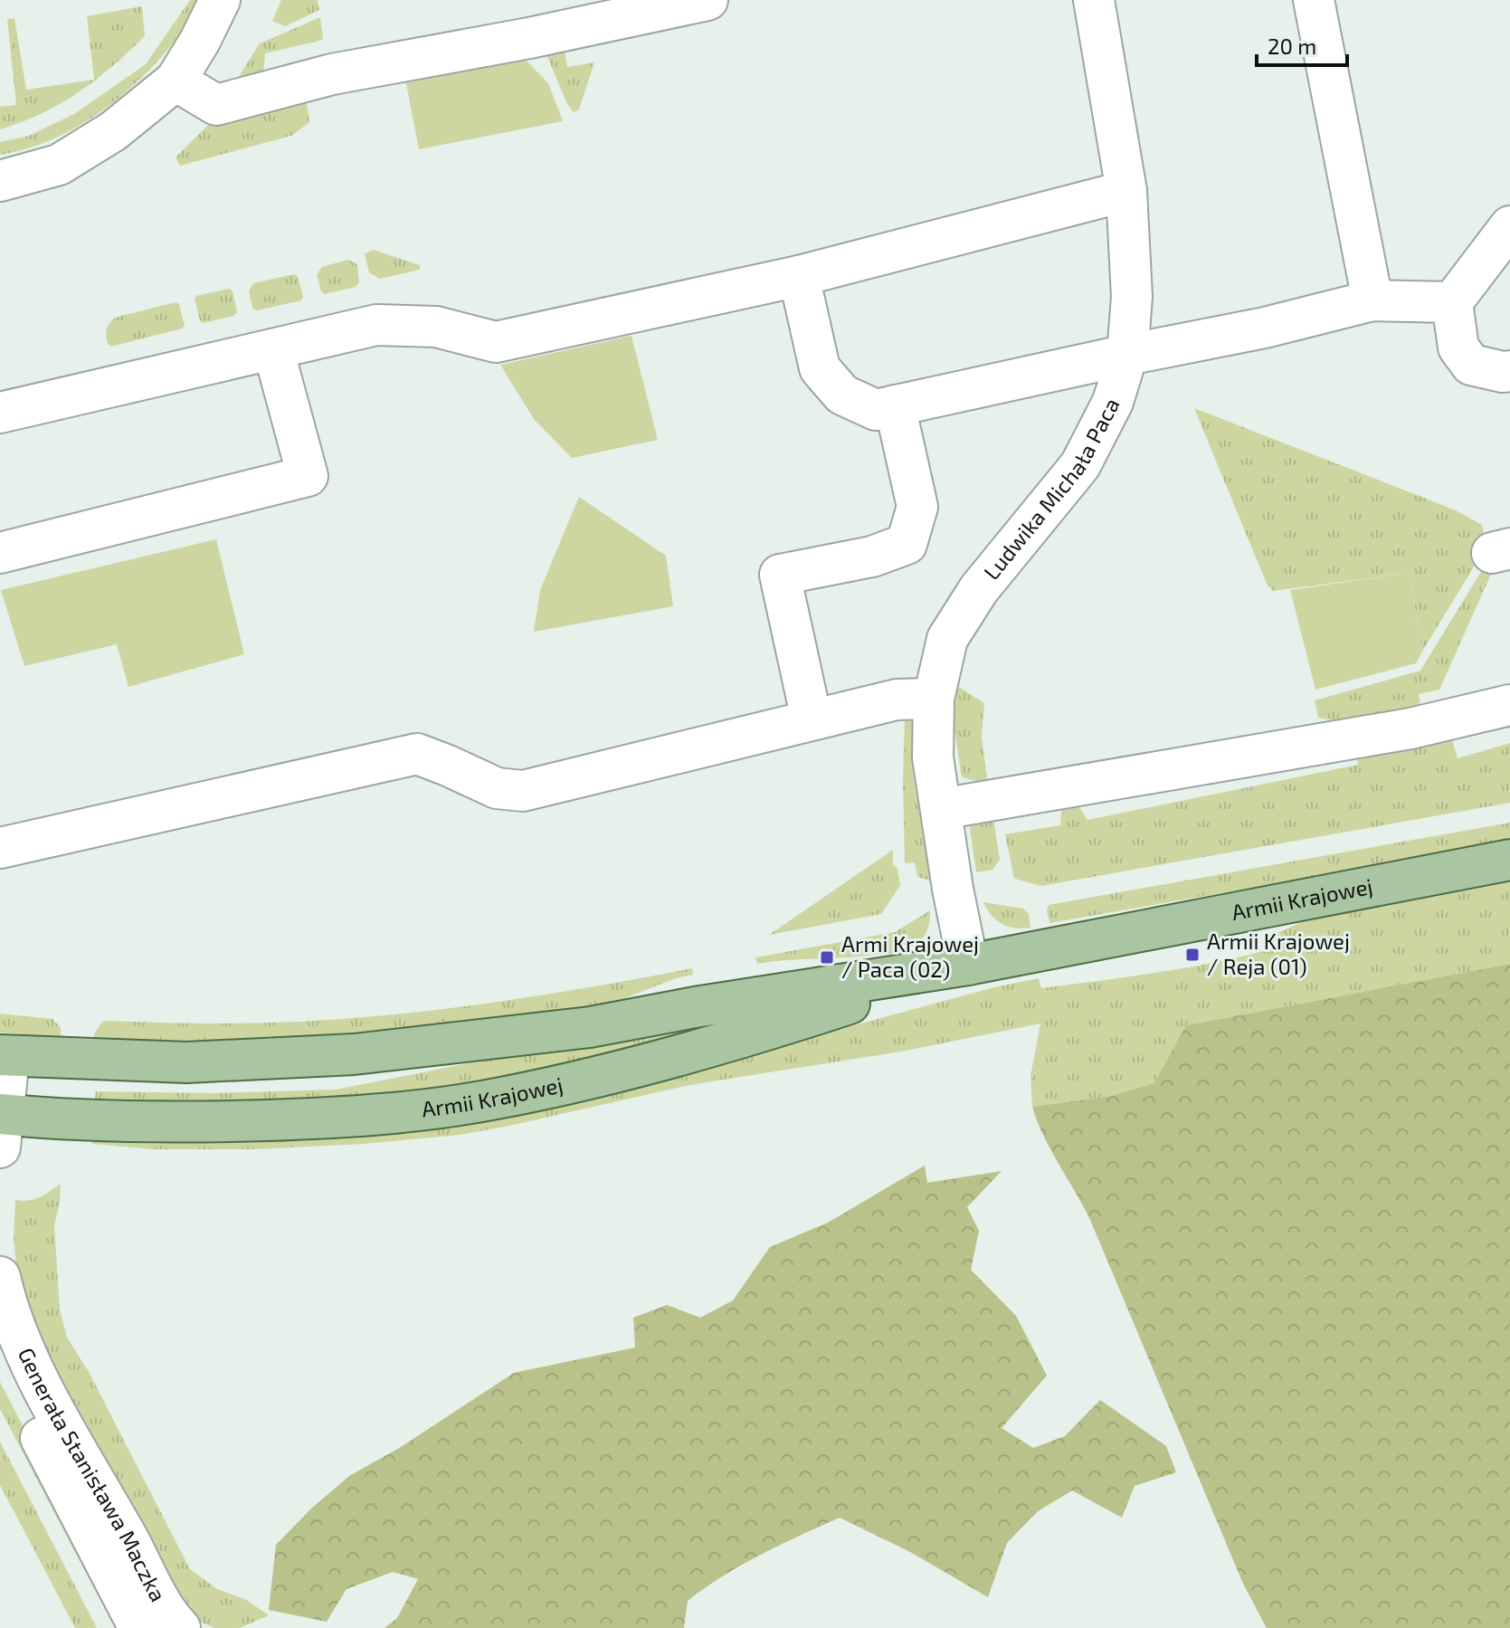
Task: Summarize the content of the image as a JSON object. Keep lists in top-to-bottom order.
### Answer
{
  "streets": {
    "main road": ["Armii Krajowej"],
    "street": ["Ludwika Michała Paca", "Generała Stanisława Maczka"]
  },
  "crossings": [
    ["Ludwika Michała Paca", "Armii Krajowej"]
  ],
  "places": {
    "transit": ["Armii Krajowej / Reja (01)", "Armi Krajowej / Paca (02)"]
  },
  "scale_bar": "20 m"
}
